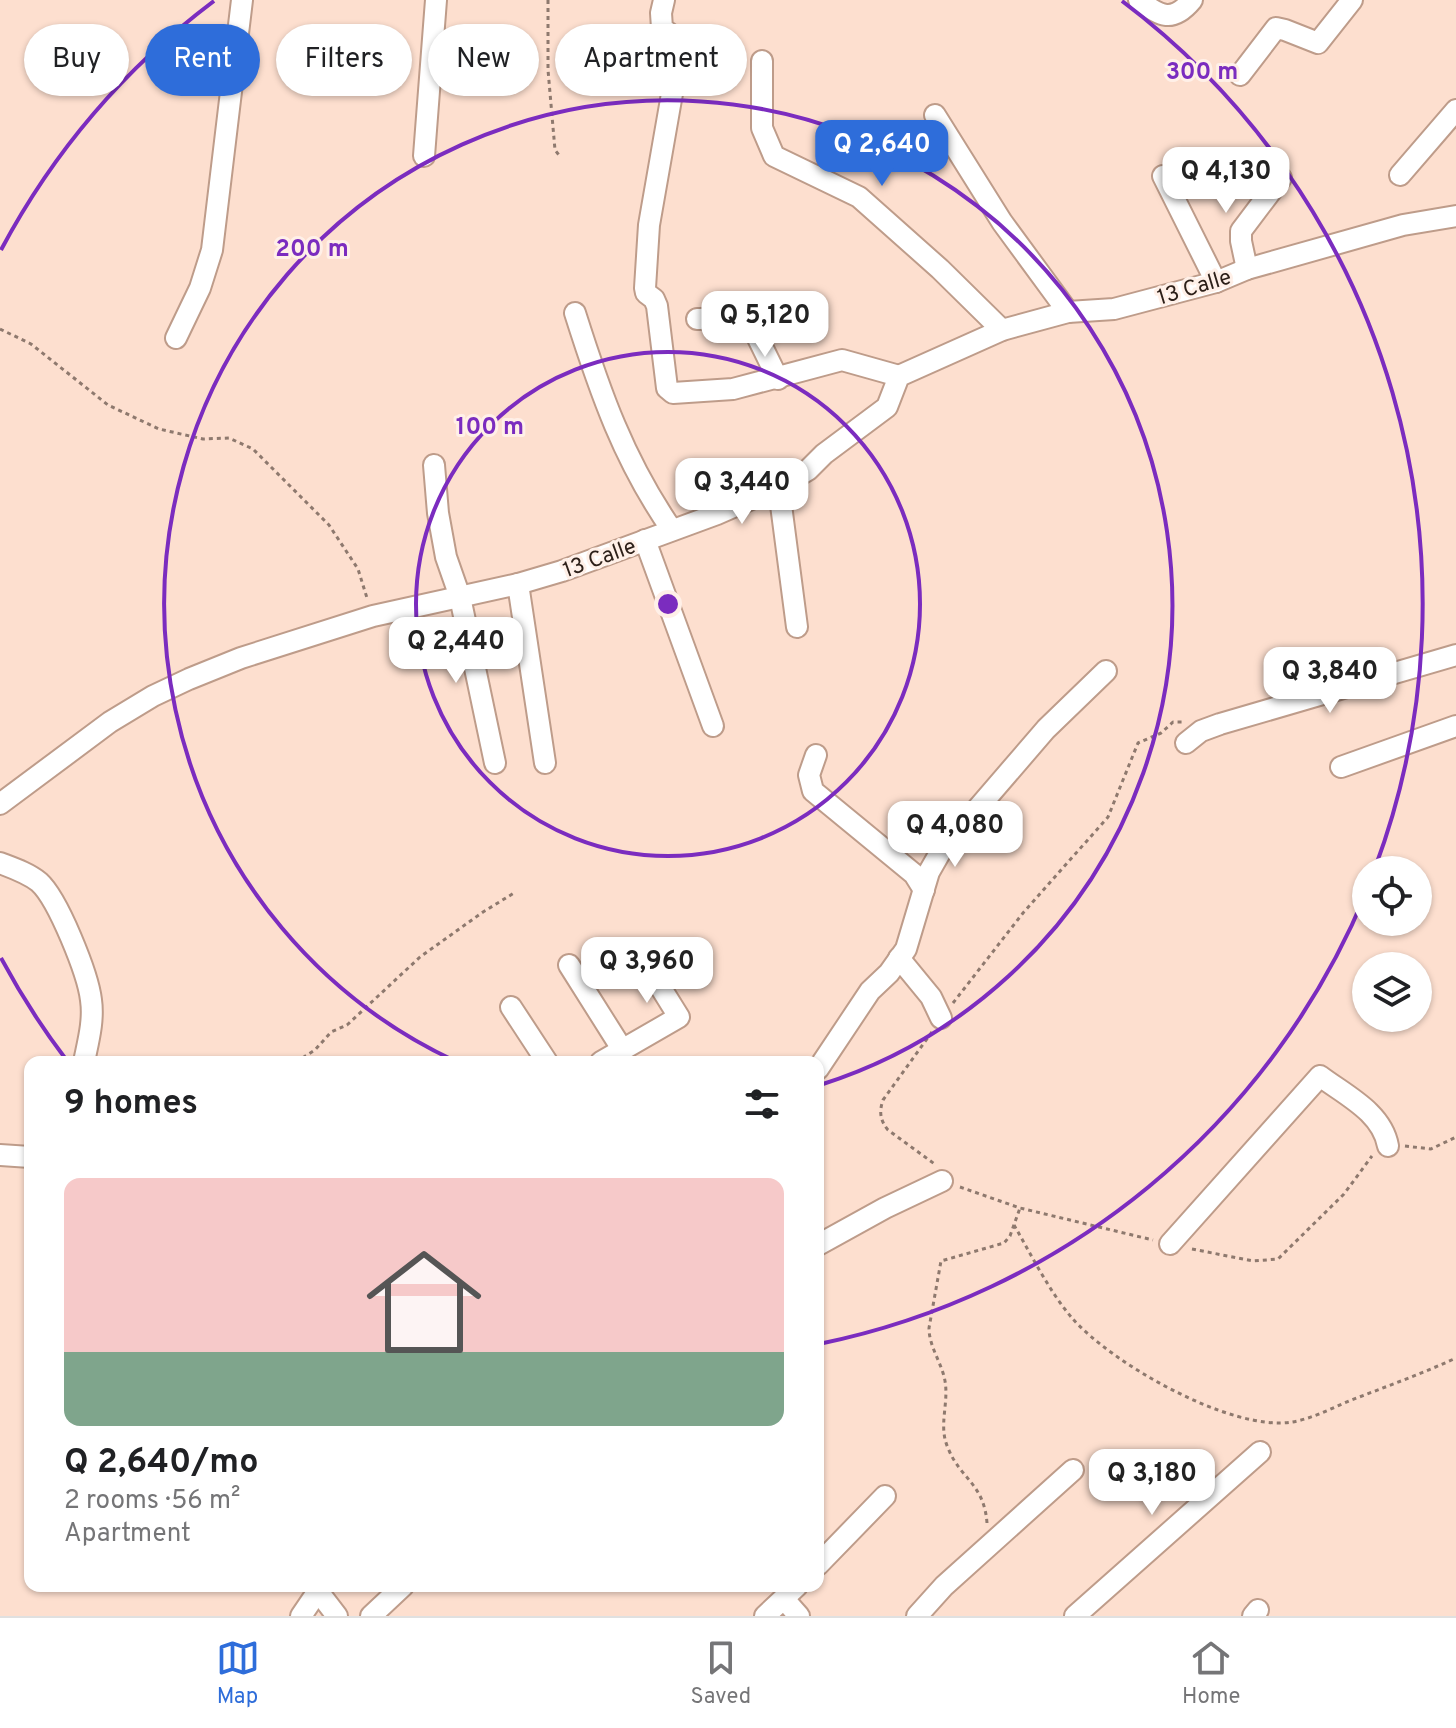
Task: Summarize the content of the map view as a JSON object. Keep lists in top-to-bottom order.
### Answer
{
  "streets": {
    "street": ["13 Calle"]
  },
  "page": {
    "chip": [
      "Buy",
      "Rent",
      "Filters",
      "New",
      "Apartment"
    ],
    "price": [
      "Q 2,640",
      "Q 4,130",
      "Q 5,120",
      "Q 3,440",
      "Q 2,440",
      "Q 3,840",
      "Q 4,080",
      "Q 3,960",
      "Q 3,180"
    ],
    "heading": "9 homes",
    "list": [
      {
        "name": "Q 2,640/mo",
        "note": "2 rooms · 56 m² · Apartment"
      }
    ],
    "tabs": ["Map", "Saved", "Home"]
  },
  "rings": ["300 m", "200 m", "100 m"]
}
